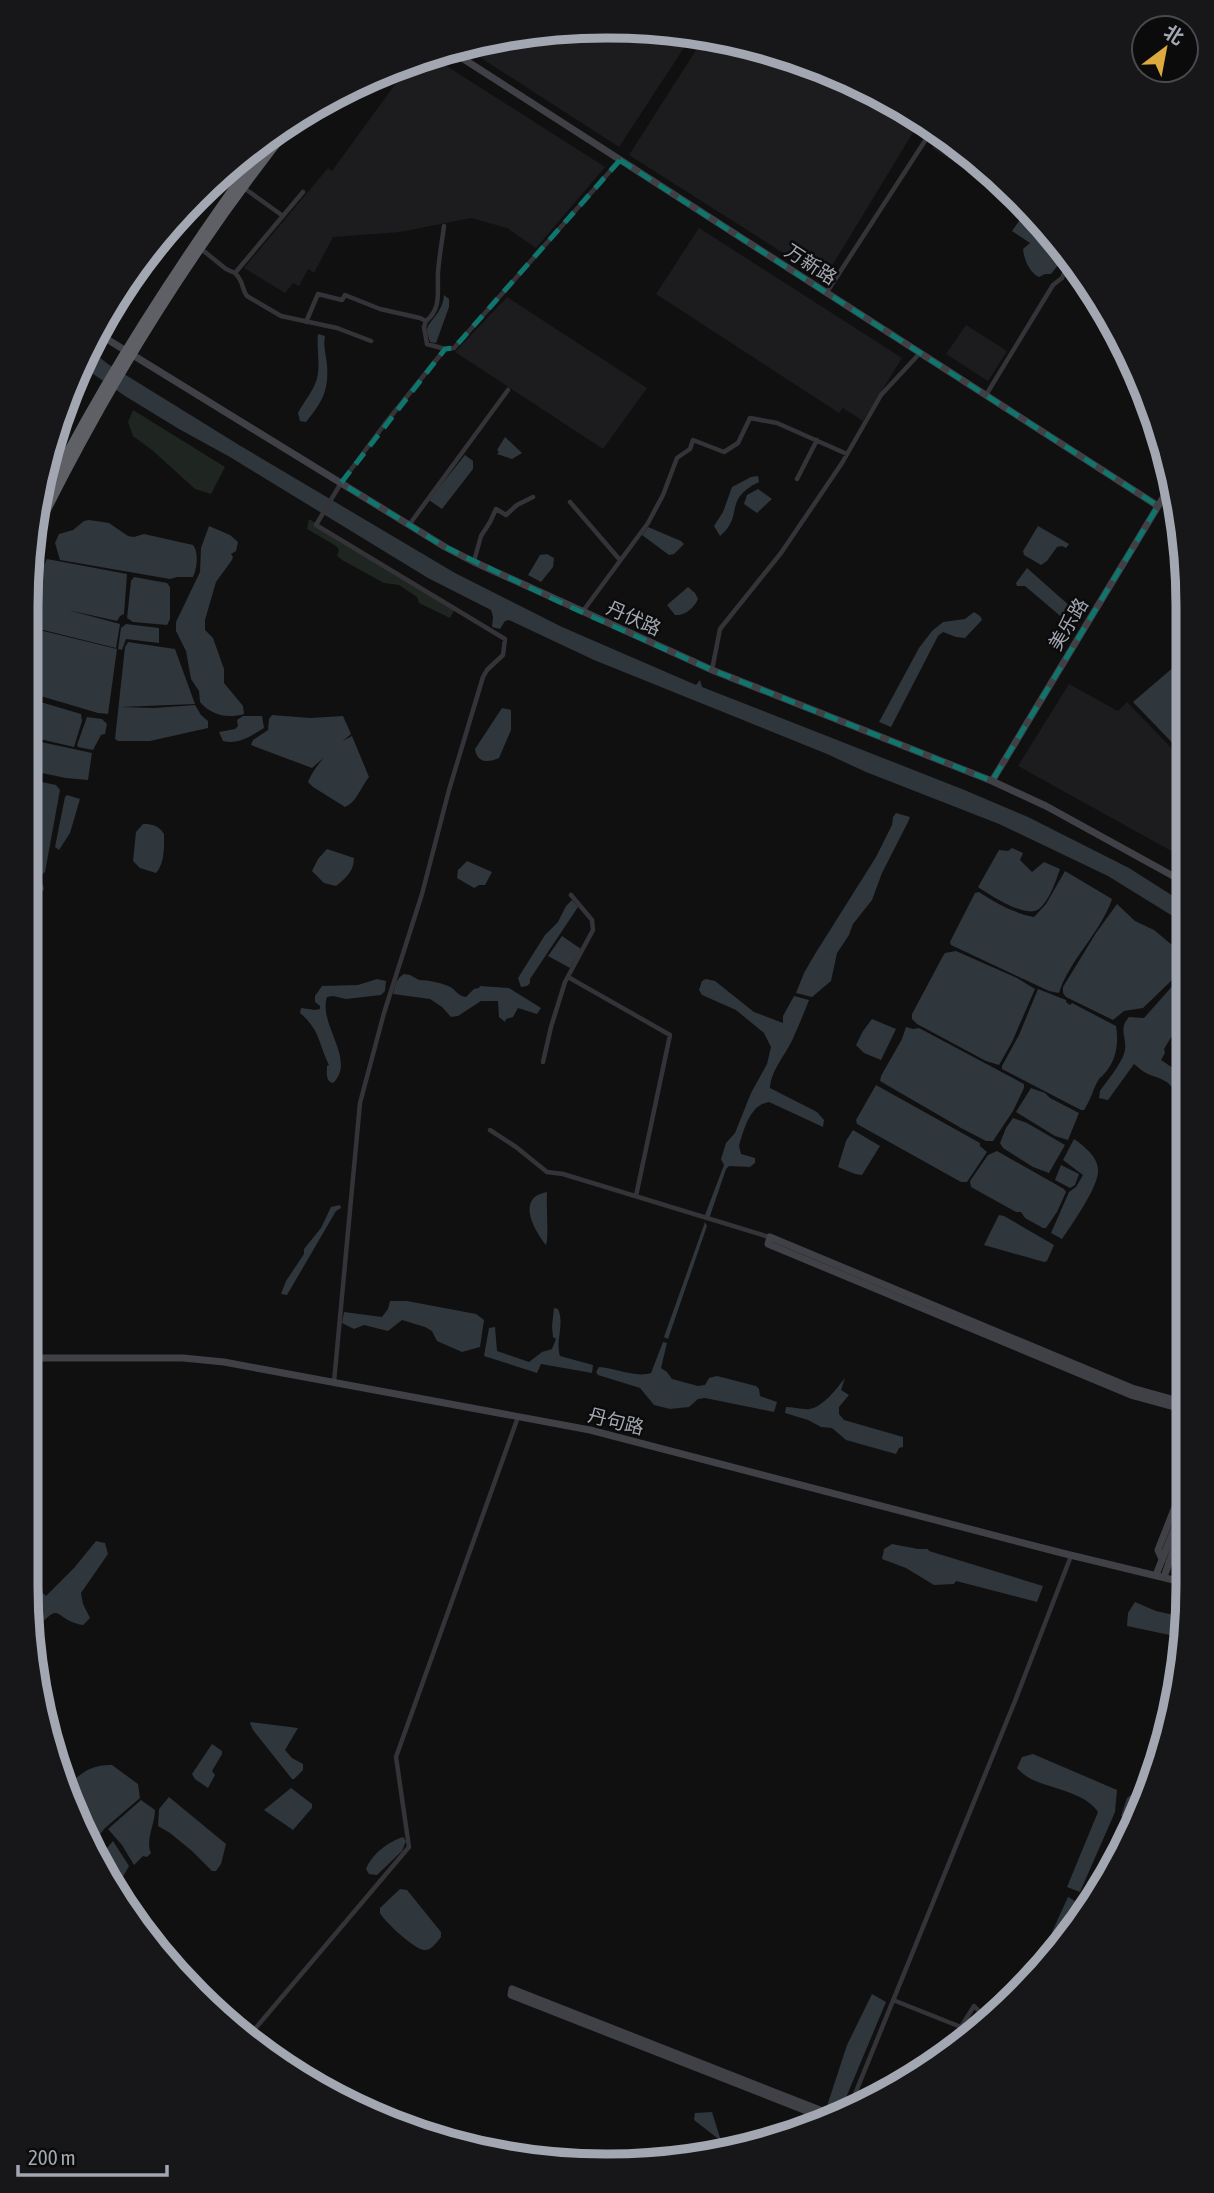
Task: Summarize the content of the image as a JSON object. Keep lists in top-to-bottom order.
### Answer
{
  "streets": {
    "main road": [
      "万新路",
      "丹伏路",
      "美乐路",
      "丹句路"
    ]
  },
  "crossings": [
    ["万新路", "美乐路"],
    ["丹伏路", "美乐路"]
  ],
  "scale_bar": "200 m",
  "north": "top right"
}
